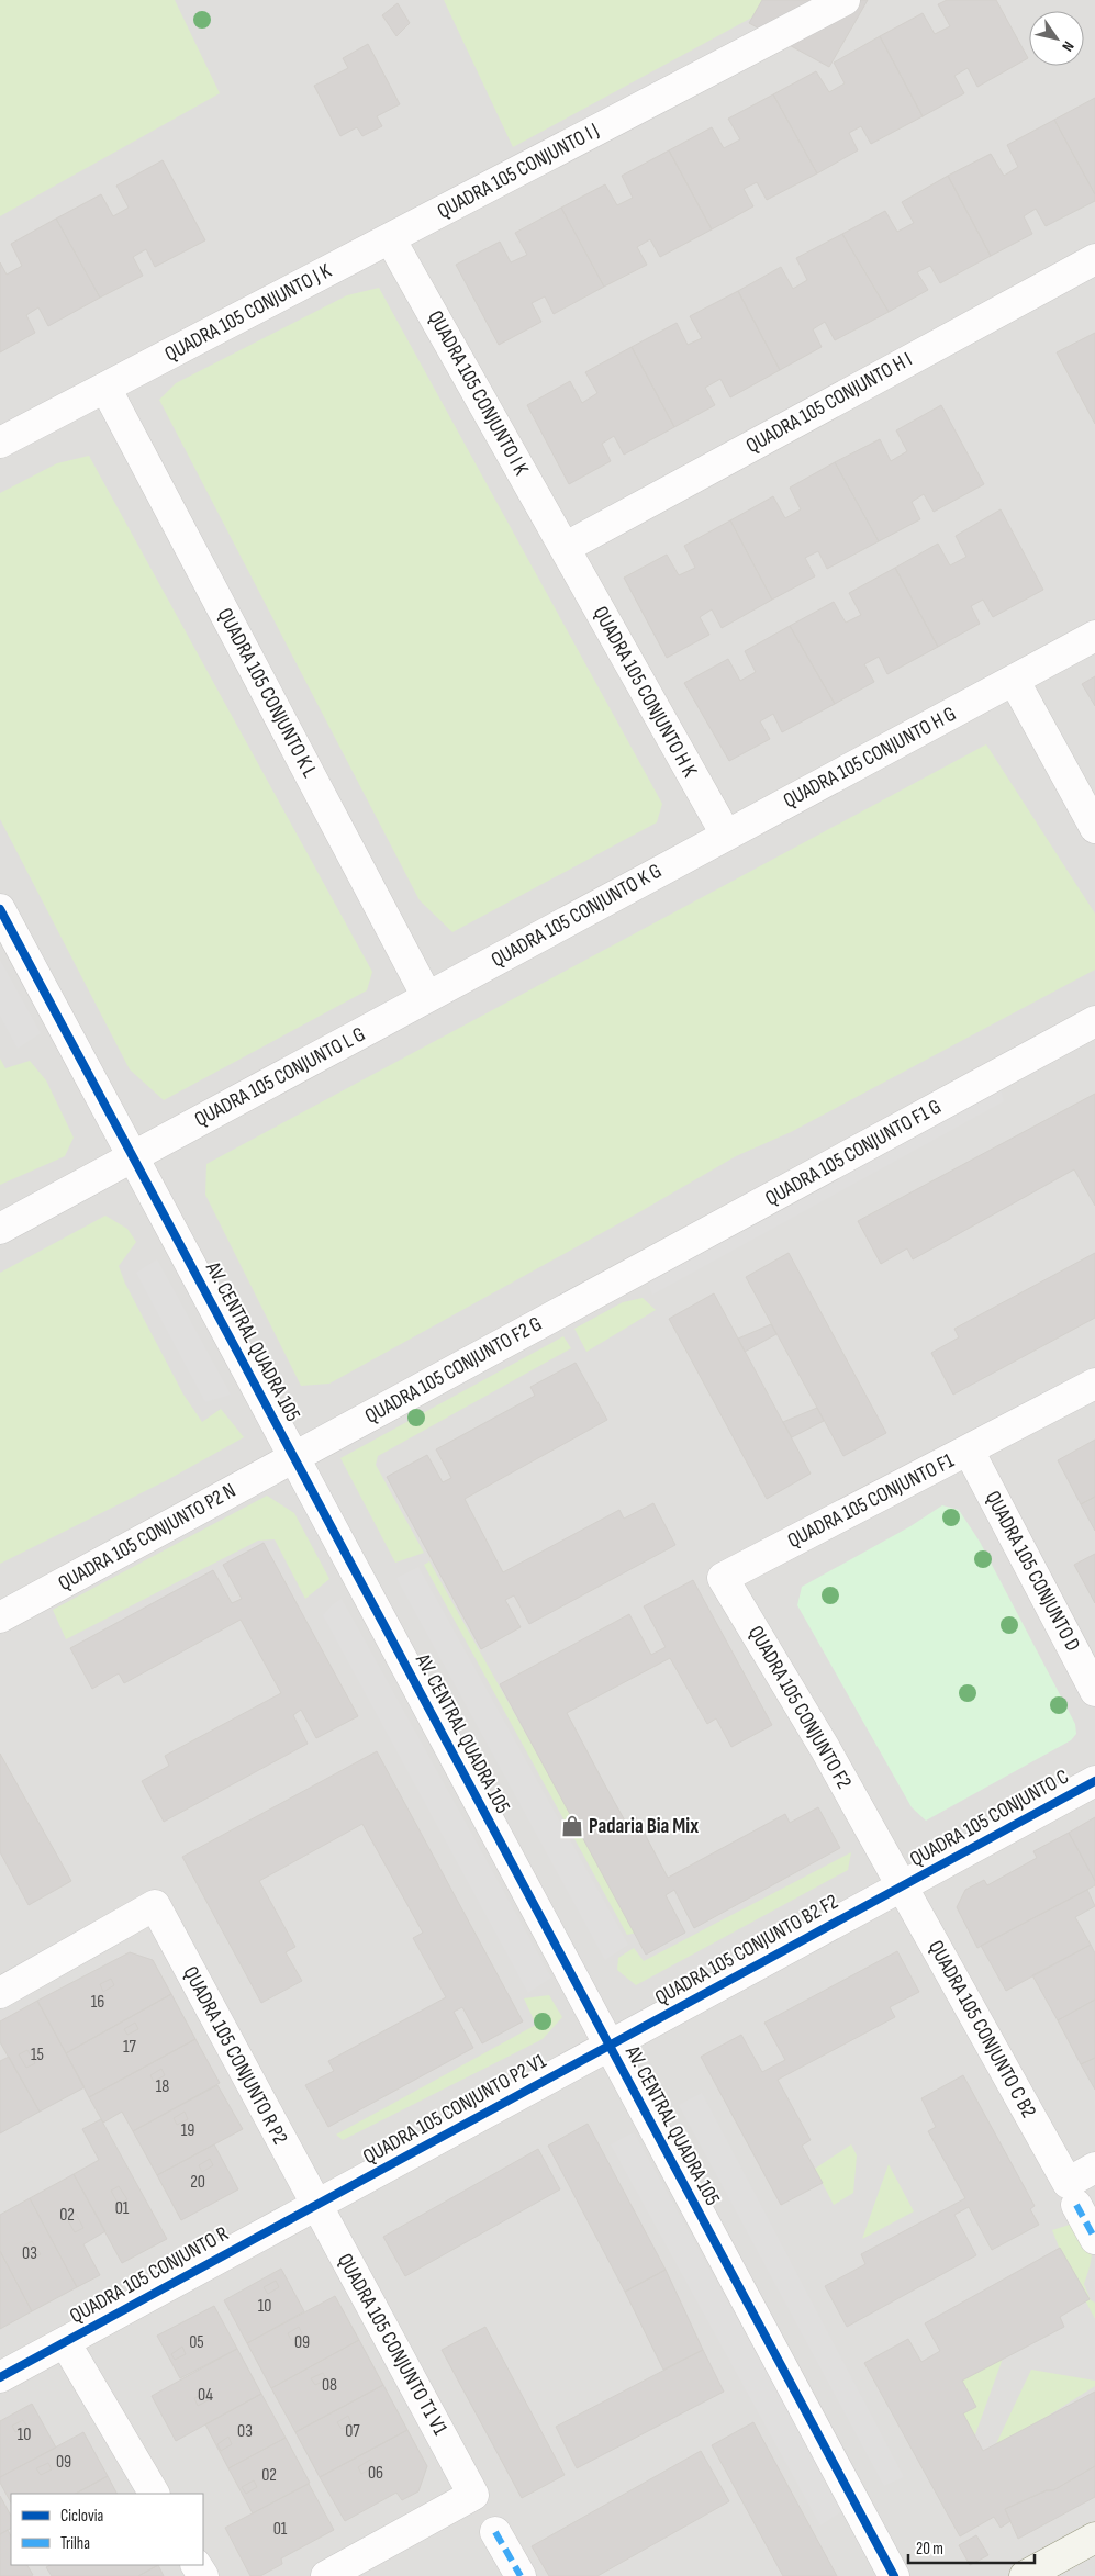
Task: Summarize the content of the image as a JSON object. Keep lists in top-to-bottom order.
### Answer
{
  "streets": {
    "street": [
      "QUADRA 105 CONJUNTO I J",
      "QUADRA 105 CONJUNTO J K",
      "QUADRA 105 CONJUNTO I K",
      "QUADRA 105 CONJUNTO H I",
      "QUADRA 105 CONJUNTO H K",
      "QUADRA 105 CONJUNTO K L",
      "QUADRA 105 CONJUNTO H G",
      "QUADRA 105 CONJUNTO K G",
      "QUADRA 105 CONJUNTO L G",
      "QUADRA 105 CONJUNTO F1 G",
      "AV. CENTRAL QUADRA 105",
      "QUADRA 105 CONJUNTO F2 G",
      "QUADRA 105 CONJUNTO F1",
      "QUADRA 105 CONJUNTO P2 N",
      "QUADRA 105 CONJUNTO D",
      "QUADRA 105 CONJUNTO F2",
      "QUADRA 105 CONJUNTO C",
      "QUADRA 105 CONJUNTO B2 F2",
      "QUADRA 105 CONJUNTO C B2",
      "QUADRA 105 CONJUNTO R P2",
      "QUADRA 105 CONJUNTO P2 V1",
      "QUADRA 105 CONJUNTO R",
      "QUADRA 105 CONJUNTO T1 V1"
    ]
  },
  "crossings": [
    ["QUADRA 105 CONJUNTO I J", "QUADRA 105 CONJUNTO J K"],
    ["QUADRA 105 CONJUNTO I J", "QUADRA 105 CONJUNTO I K"],
    ["QUADRA 105 CONJUNTO J K", "QUADRA 105 CONJUNTO I K"],
    ["QUADRA 105 CONJUNTO J K", "QUADRA 105 CONJUNTO K L"],
    ["QUADRA 105 CONJUNTO I K", "QUADRA 105 CONJUNTO H I"],
    ["QUADRA 105 CONJUNTO I K", "QUADRA 105 CONJUNTO H K"],
    ["QUADRA 105 CONJUNTO H I", "QUADRA 105 CONJUNTO H K"],
    ["QUADRA 105 CONJUNTO H K", "QUADRA 105 CONJUNTO H G"],
    ["QUADRA 105 CONJUNTO H K", "QUADRA 105 CONJUNTO K G"],
    ["QUADRA 105 CONJUNTO K L", "QUADRA 105 CONJUNTO K G"],
    ["QUADRA 105 CONJUNTO K L", "QUADRA 105 CONJUNTO L G"],
    ["QUADRA 105 CONJUNTO H G", "QUADRA 105 CONJUNTO K G"],
    ["QUADRA 105 CONJUNTO K G", "QUADRA 105 CONJUNTO L G"],
    ["QUADRA 105 CONJUNTO L G", "AV. CENTRAL QUADRA 105"],
    ["QUADRA 105 CONJUNTO F1 G", "QUADRA 105 CONJUNTO F2 G"],
    ["AV. CENTRAL QUADRA 105", "QUADRA 105 CONJUNTO F2 G"],
    ["AV. CENTRAL QUADRA 105", "QUADRA 105 CONJUNTO P2 N"],
    ["AV. CENTRAL QUADRA 105", "QUADRA 105 CONJUNTO B2 F2"],
    ["AV. CENTRAL QUADRA 105", "QUADRA 105 CONJUNTO P2 V1"],
    ["QUADRA 105 CONJUNTO F2 G", "QUADRA 105 CONJUNTO P2 N"],
    ["QUADRA 105 CONJUNTO F1", "QUADRA 105 CONJUNTO D"],
    ["QUADRA 105 CONJUNTO F1", "QUADRA 105 CONJUNTO F2"],
    ["QUADRA 105 CONJUNTO F2", "QUADRA 105 CONJUNTO C"],
    ["QUADRA 105 CONJUNTO F2", "QUADRA 105 CONJUNTO B2 F2"],
    ["QUADRA 105 CONJUNTO F2", "QUADRA 105 CONJUNTO C B2"],
    ["QUADRA 105 CONJUNTO C", "QUADRA 105 CONJUNTO B2 F2"],
    ["QUADRA 105 CONJUNTO C", "QUADRA 105 CONJUNTO C B2"],
    ["QUADRA 105 CONJUNTO B2 F2", "QUADRA 105 CONJUNTO C B2"],
    ["QUADRA 105 CONJUNTO B2 F2", "QUADRA 105 CONJUNTO P2 V1"],
    ["QUADRA 105 CONJUNTO R P2", "QUADRA 105 CONJUNTO P2 V1"],
    ["QUADRA 105 CONJUNTO R P2", "QUADRA 105 CONJUNTO R"],
    ["QUADRA 105 CONJUNTO R P2", "QUADRA 105 CONJUNTO T1 V1"],
    ["QUADRA 105 CONJUNTO P2 V1", "QUADRA 105 CONJUNTO R"],
    ["QUADRA 105 CONJUNTO P2 V1", "QUADRA 105 CONJUNTO T1 V1"],
    ["QUADRA 105 CONJUNTO R", "QUADRA 105 CONJUNTO T1 V1"]
  ],
  "places": {
    "shop": ["Padaria Bia Mix"]
  },
  "house_numbers": [
    "16",
    "17",
    "15",
    "18",
    "19",
    "20",
    "01",
    "02",
    "03",
    "10",
    "05",
    "09",
    "08",
    "04",
    "03",
    "07",
    "10",
    "09",
    "06",
    "02",
    "01"
  ],
  "legend": ["Ciclovia", "Trilha"],
  "scale_bar": "20 m",
  "north": "bottom right"
}
